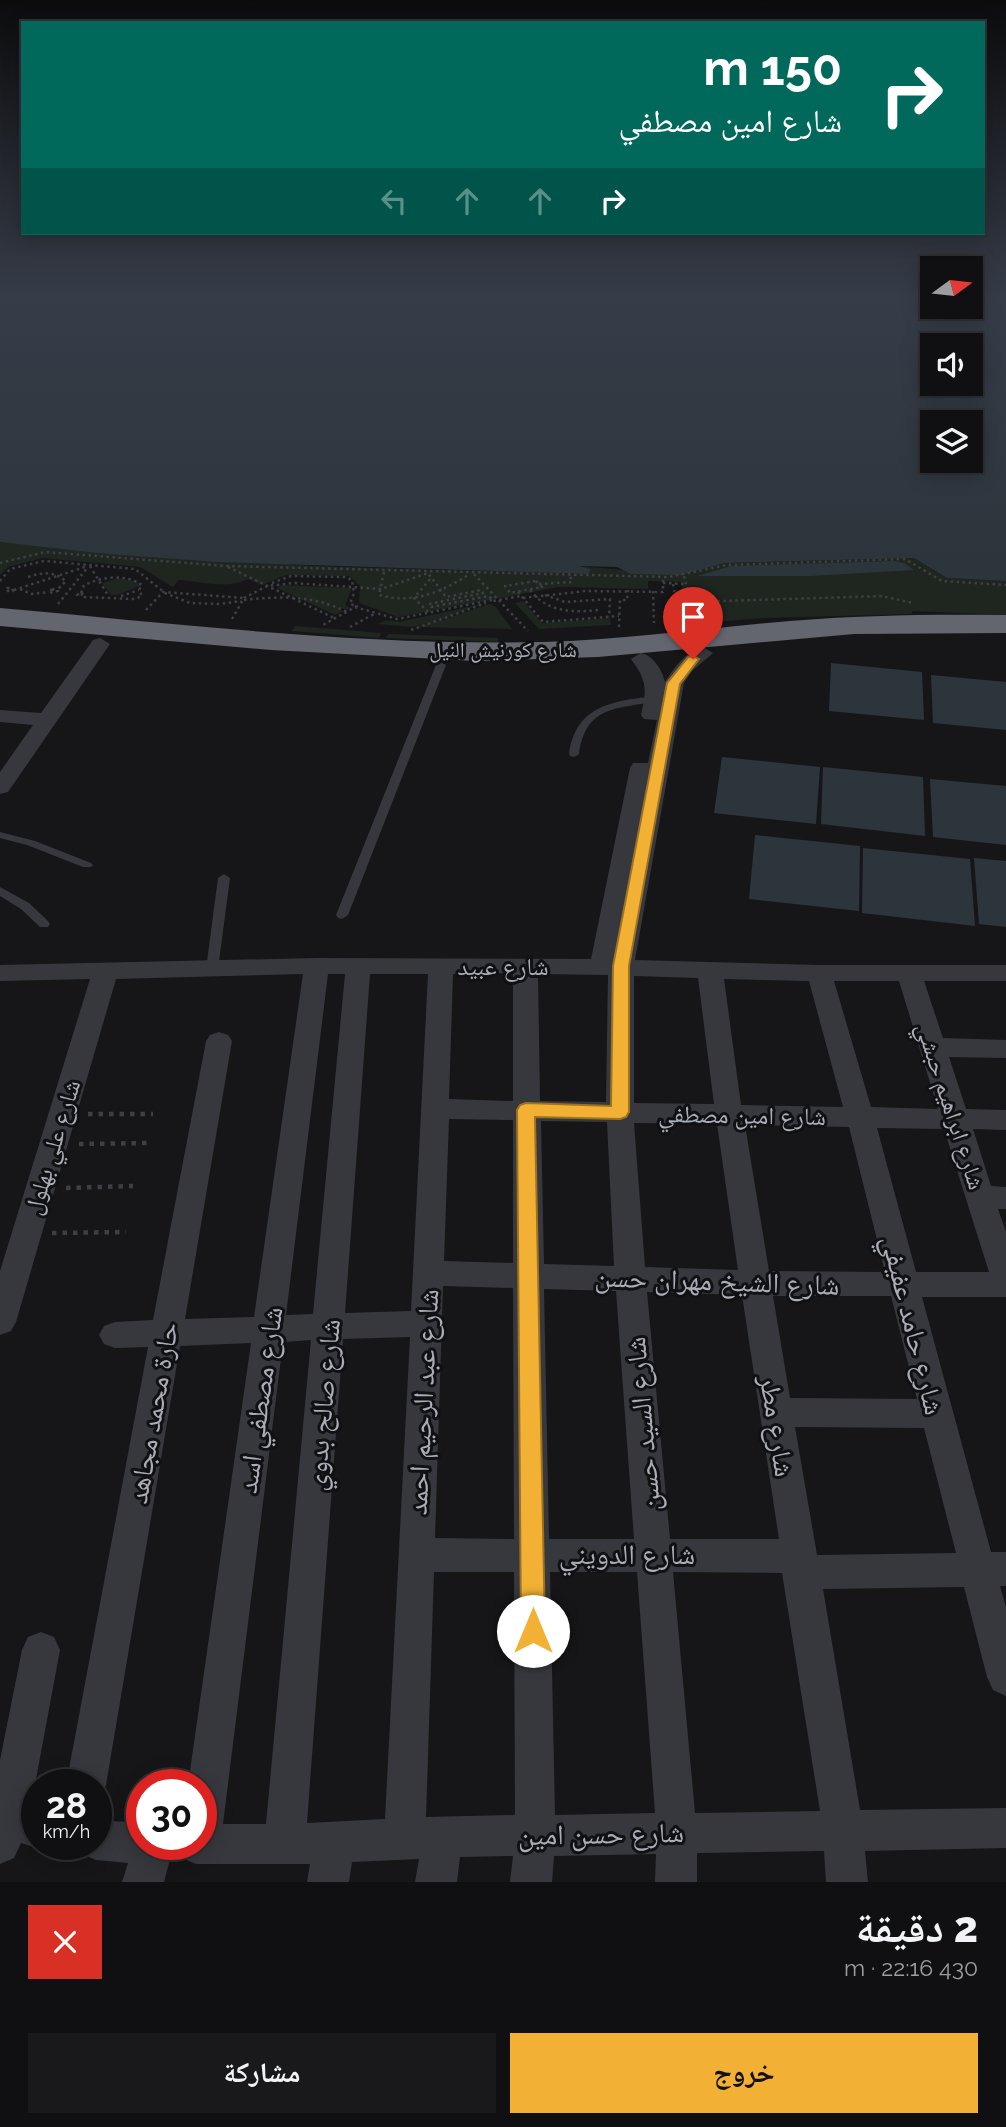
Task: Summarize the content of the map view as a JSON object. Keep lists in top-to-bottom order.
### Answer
{
  "streets": {
    "highway": ["شارع كورنيش النيل"],
    "street": [
      "شارع عبيد",
      "شارع ابراهيم حبشي",
      "شارع امين مصطفي",
      "شارع علي بهلول",
      "شارع الشيخ مهران حسن",
      "شارع حامد عفيفي",
      "شارع مصطفي اسد",
      "شارع عبد الرحيم احمد",
      "شارع صالح بدوي",
      "حارة محمد مجاهد",
      "شارع السيد حسن",
      "شارع مطر",
      "شارع الدويني",
      "شارع حسن امين"
    ]
  },
  "crossings": [
    ["شارع عبيد", "شارع ابراهيم حبشي"],
    ["شارع عبيد", "شارع علي بهلول"],
    ["شارع عبيد", "شارع حامد عفيفي"],
    ["شارع عبيد", "شارع مصطفي اسد"],
    ["شارع عبيد", "شارع عبد الرحيم احمد"],
    ["شارع عبيد", "شارع صالح بدوي"],
    ["شارع عبيد", "شارع السيد حسن"],
    ["شارع عبيد", "شارع مطر"],
    ["شارع ابراهيم حبشي", "شارع امين مصطفي"],
    ["شارع امين مصطفي", "شارع حامد عفيفي"],
    ["شارع امين مصطفي", "شارع عبد الرحيم احمد"],
    ["شارع امين مصطفي", "شارع السيد حسن"],
    ["شارع امين مصطفي", "شارع مطر"],
    ["شارع الشيخ مهران حسن", "شارع حامد عفيفي"],
    ["شارع الشيخ مهران حسن", "شارع عبد الرحيم احمد"],
    ["شارع الشيخ مهران حسن", "شارع السيد حسن"],
    ["شارع الشيخ مهران حسن", "شارع مطر"],
    ["شارع حامد عفيفي", "شارع الدويني"],
    ["شارع عبد الرحيم احمد", "شارع الدويني"],
    ["شارع عبد الرحيم احمد", "شارع حسن امين"],
    ["شارع صالح بدوي", "شارع حسن امين"],
    ["شارع السيد حسن", "شارع الدويني"],
    ["شارع السيد حسن", "شارع حسن امين"],
    ["شارع مطر", "شارع الدويني"],
    ["شارع مطر", "شارع حسن امين"]
  ],
  "north": "right",
  "page": {
    "turn": ["150 m", "شارع امين مصطفي"],
    "speed": "28 km/h",
    "limit": "30",
    "heading": ["2 دقيقة", "430 m · 22:16"],
    "buttons": ["خروج", "مشاركة"]
  }
}
